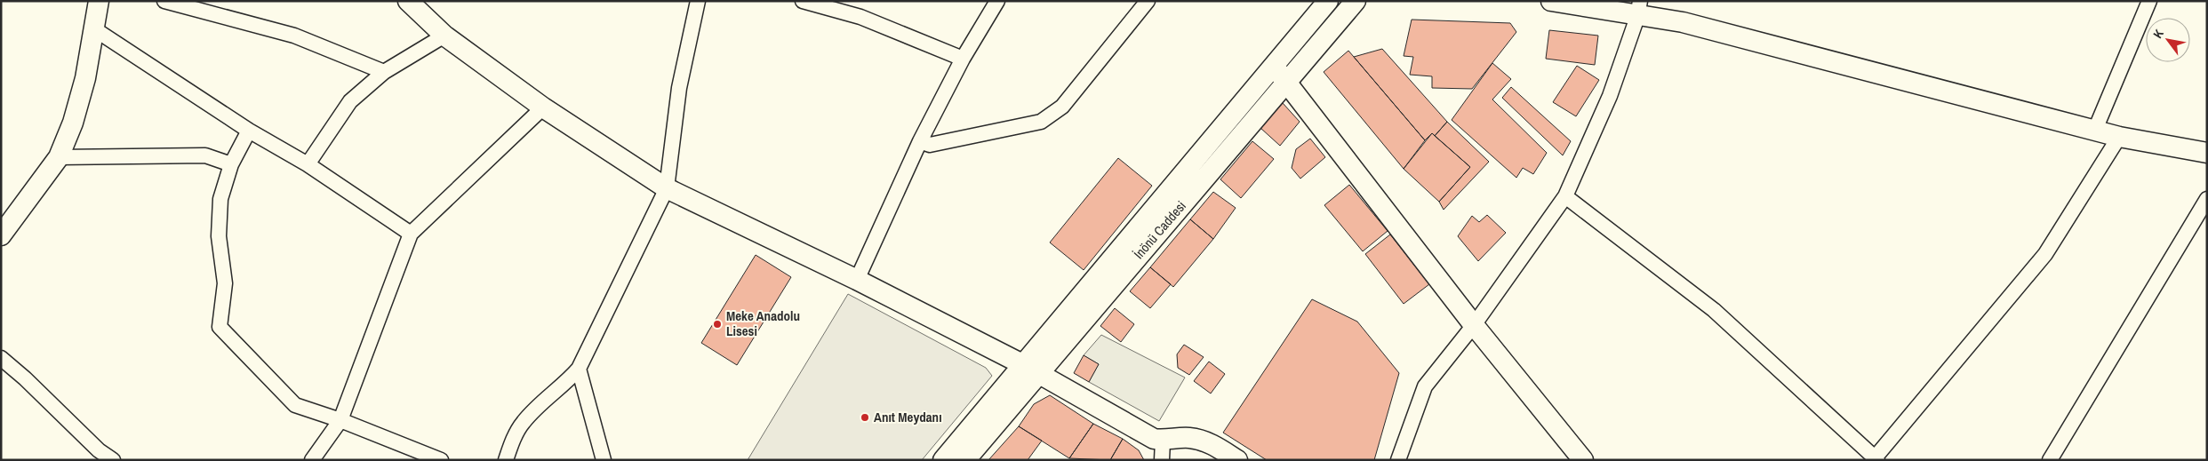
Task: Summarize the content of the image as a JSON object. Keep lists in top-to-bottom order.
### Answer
{
  "streets": {
    "street": ["İnönü Caddesi"]
  },
  "places": ["Meke Anadolu Lisesi", "Anıt Meydanı"],
  "north": "top left"
}
